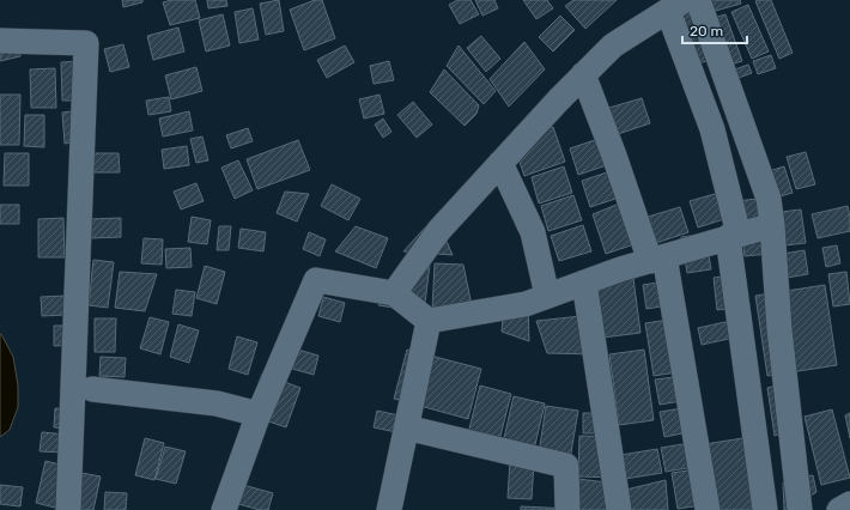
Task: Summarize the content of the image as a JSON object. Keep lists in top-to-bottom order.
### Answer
{
  "scale_bar": "20 m"
}
